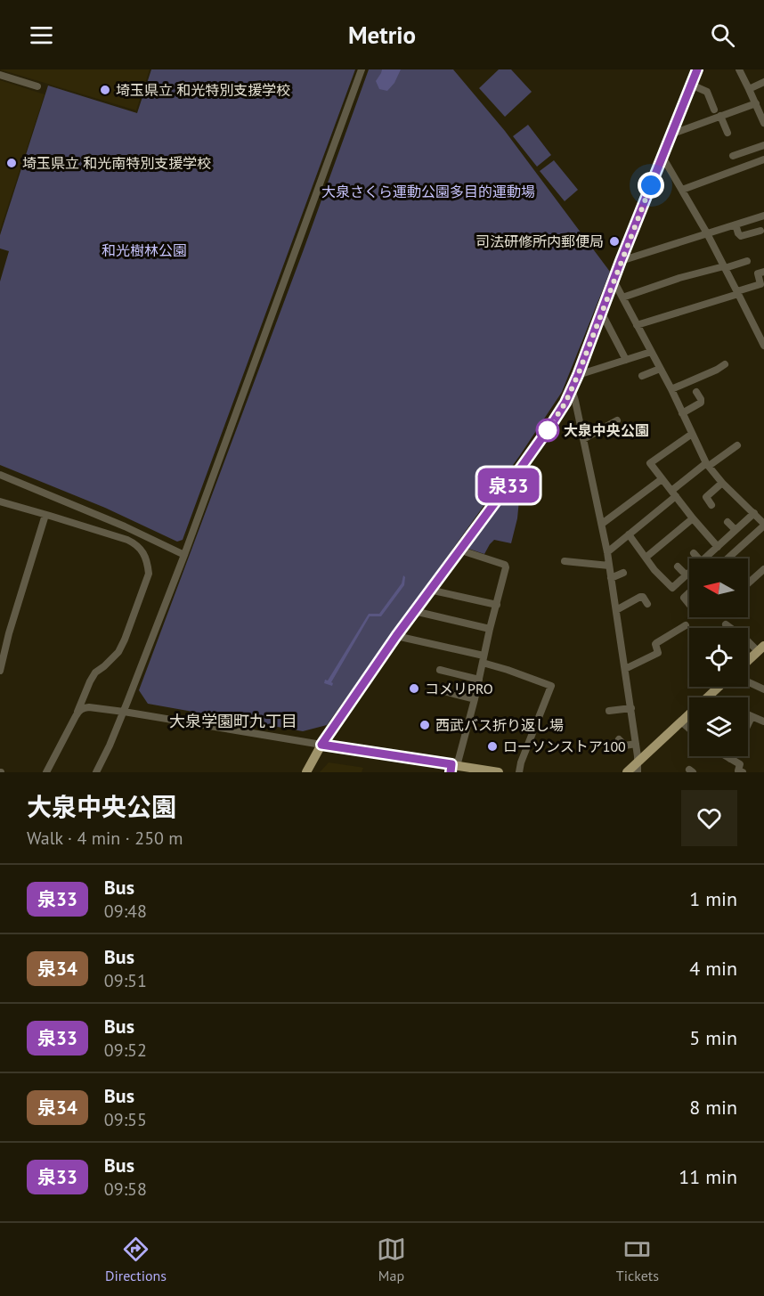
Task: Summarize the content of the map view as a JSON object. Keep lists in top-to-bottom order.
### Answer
{
  "districts": ["大泉学園町九丁目"],
  "parks": ["大泉さくら運動公園多目的運動場", "和光樹林公園"],
  "places": [
    "埼玉県立 和光特別支援学校",
    "埼玉県立 和光南特別支援学校",
    "司法研修所内郵便局",
    "大泉中央公園",
    "コメリPRO",
    "西武バス折り返し場",
    "ローソンストア100"
  ],
  "lines": ["bus line 泉33"],
  "north": "left",
  "page": {
    "header": "Metrio",
    "on_map": "泉33",
    "heading": ["大泉中央公園", "Walk · 4 min · 250 m"],
    "list": [
      {
        "mark": "泉33",
        "name": "Bus",
        "note": "09:48",
        "value": "1 min"
      },
      {
        "mark": "泉34",
        "name": "Bus",
        "note": "09:51",
        "value": "4 min"
      },
      {
        "mark": "泉33",
        "name": "Bus",
        "note": "09:52",
        "value": "5 min"
      },
      {
        "mark": "泉34",
        "name": "Bus",
        "note": "09:55",
        "value": "8 min"
      },
      {
        "mark": "泉33",
        "name": "Bus",
        "note": "09:58",
        "value": "11 min"
      }
    ],
    "tabs": ["Directions", "Map", "Tickets"]
  }
}
